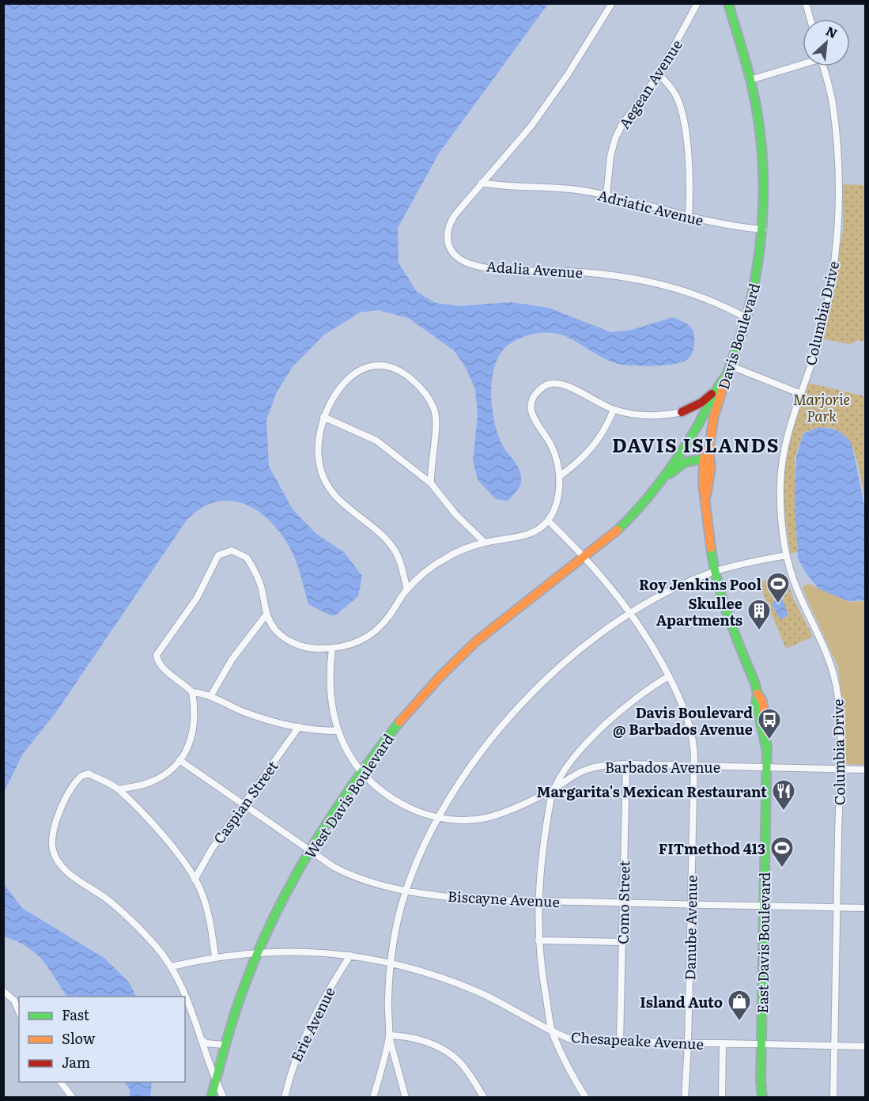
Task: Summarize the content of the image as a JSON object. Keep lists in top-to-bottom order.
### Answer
{
  "streets": {
    "street": [
      "Aegean Avenue",
      "Adriatic Avenue",
      "Adalia Avenue",
      "Columbia Drive",
      "Davis Boulevard",
      "Barbados Avenue",
      "West Davis Boulevard",
      "Caspian Street",
      "Biscayne Avenue",
      "Como Street",
      "Danube Avenue",
      "East Davis Boulevard",
      "Erie Avenue",
      "Chesapeake Avenue"
    ]
  },
  "crossings": [
    ["Aegean Avenue", "Adriatic Avenue"],
    ["Adriatic Avenue", "Adalia Avenue"],
    ["Adriatic Avenue", "Davis Boulevard"],
    ["Adalia Avenue", "Davis Boulevard"],
    ["Columbia Drive", "Barbados Avenue"],
    ["Columbia Drive", "Biscayne Avenue"],
    ["Columbia Drive", "Chesapeake Avenue"],
    ["Davis Boulevard", "West Davis Boulevard"],
    ["Davis Boulevard", "East Davis Boulevard"],
    ["Barbados Avenue", "West Davis Boulevard"],
    ["Barbados Avenue", "Como Street"],
    ["Barbados Avenue", "Danube Avenue"],
    ["Barbados Avenue", "East Davis Boulevard"],
    ["West Davis Boulevard", "Biscayne Avenue"],
    ["West Davis Boulevard", "Danube Avenue"],
    ["West Davis Boulevard", "East Davis Boulevard"],
    ["West Davis Boulevard", "Chesapeake Avenue"],
    ["Caspian Street", "Biscayne Avenue"],
    ["Biscayne Avenue", "Como Street"],
    ["Biscayne Avenue", "Danube Avenue"],
    ["Biscayne Avenue", "East Davis Boulevard"],
    ["Como Street", "Chesapeake Avenue"],
    ["Danube Avenue", "Chesapeake Avenue"],
    ["East Davis Boulevard", "Chesapeake Avenue"],
    ["Erie Avenue", "Chesapeake Avenue"]
  ],
  "districts": ["DAVIS ISLANDS"],
  "parks": ["Marjorie Park"],
  "places": {
    "sports": ["Roy Jenkins Pool", "FITmethod 413"],
    "building": ["Skullee Apartments"],
    "bus stop": ["Davis Boulevard @ Barbados Avenue"],
    "restaurant": ["Margarita's Mexican Restaurant"],
    "shop": ["Island Auto"]
  },
  "legend": ["Fast", "Slow", "Jam"],
  "north": "top right"
}
